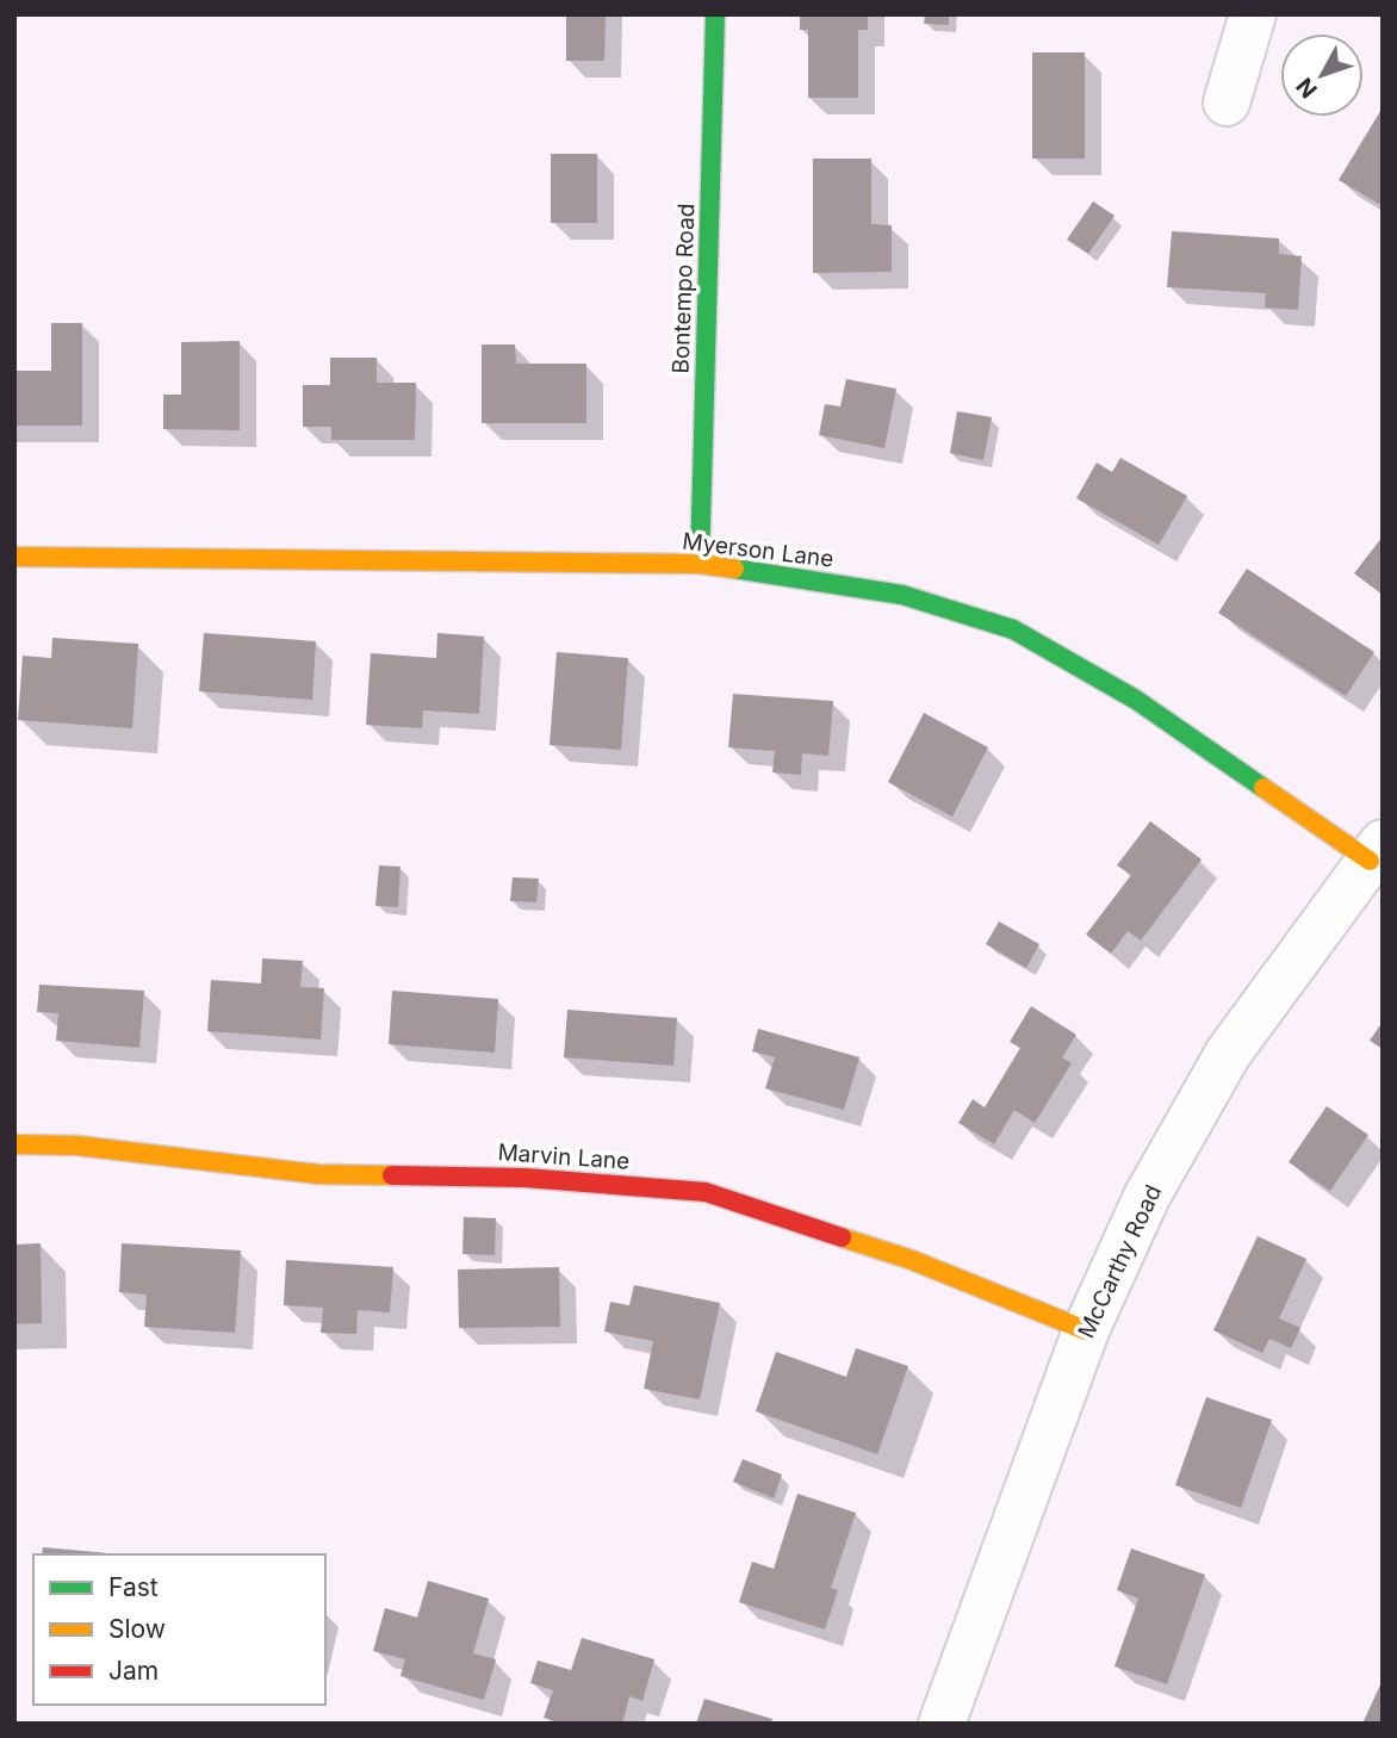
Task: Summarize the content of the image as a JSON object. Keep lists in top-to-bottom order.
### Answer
{
  "streets": {
    "street": [
      "Bontempo Road",
      "Myerson Lane",
      "Marvin Lane",
      "McCarthy Road"
    ]
  },
  "crossings": [
    ["Bontempo Road", "Myerson Lane"],
    ["Myerson Lane", "McCarthy Road"],
    ["Marvin Lane", "McCarthy Road"]
  ],
  "legend": ["Fast", "Slow", "Jam"],
  "north": "bottom left"
}
